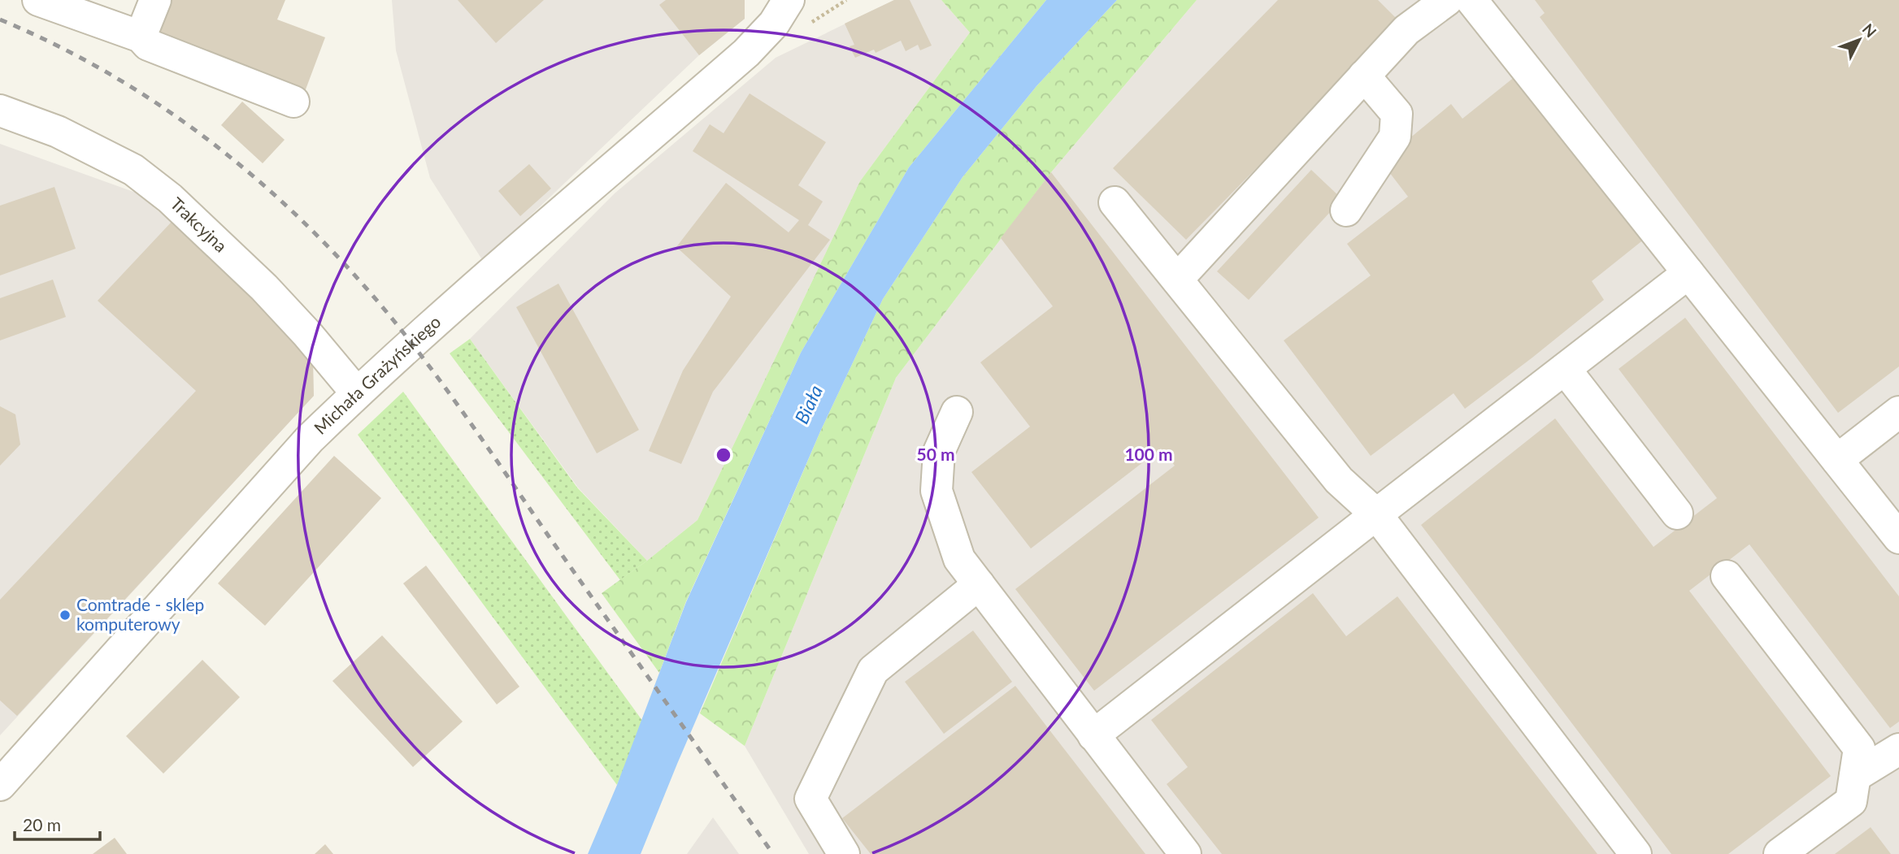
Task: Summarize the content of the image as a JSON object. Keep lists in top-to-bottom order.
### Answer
{
  "streets": {
    "street": ["Trakcyjna", "Michała Grażyńskiego"]
  },
  "crossings": [
    ["Trakcyjna", "Michała Grażyńskiego"]
  ],
  "water": ["Biała"],
  "places": ["Comtrade - sklep komputerowy"],
  "scale_bar": "20 m",
  "north": "top right",
  "rings": ["50 m", "100 m"]
}
